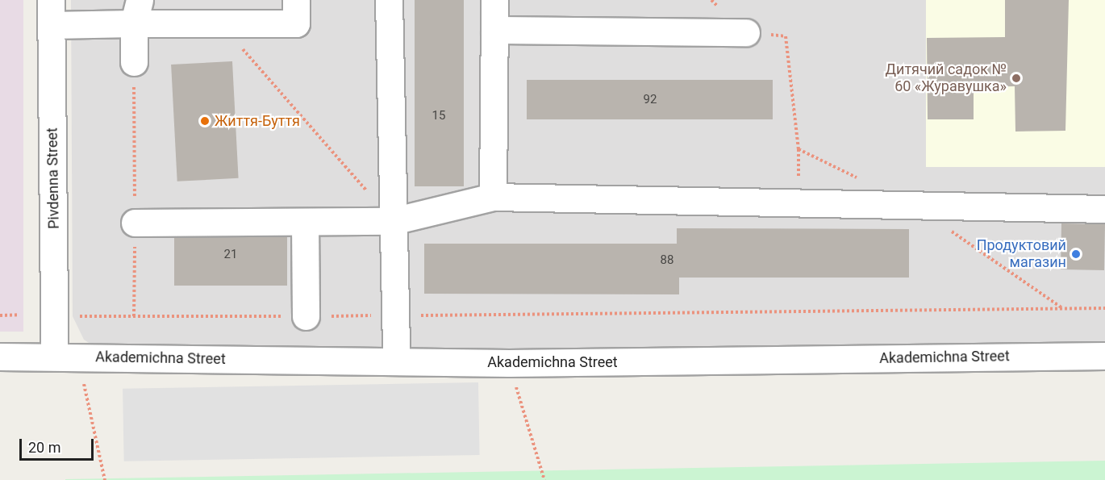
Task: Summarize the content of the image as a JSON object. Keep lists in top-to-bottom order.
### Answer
{
  "streets": {
    "street": ["Pivdenna Street", "Akademichna Street"]
  },
  "crossings": [
    ["Pivdenna Street", "Akademichna Street"]
  ],
  "places": ["Дитячий садок № 60 «Журавушка»", "Життя-Буття", "Продуктовий магазин"],
  "house_numbers": [
    "92",
    "15",
    "21",
    "88"
  ],
  "scale_bar": "20 m"
}
